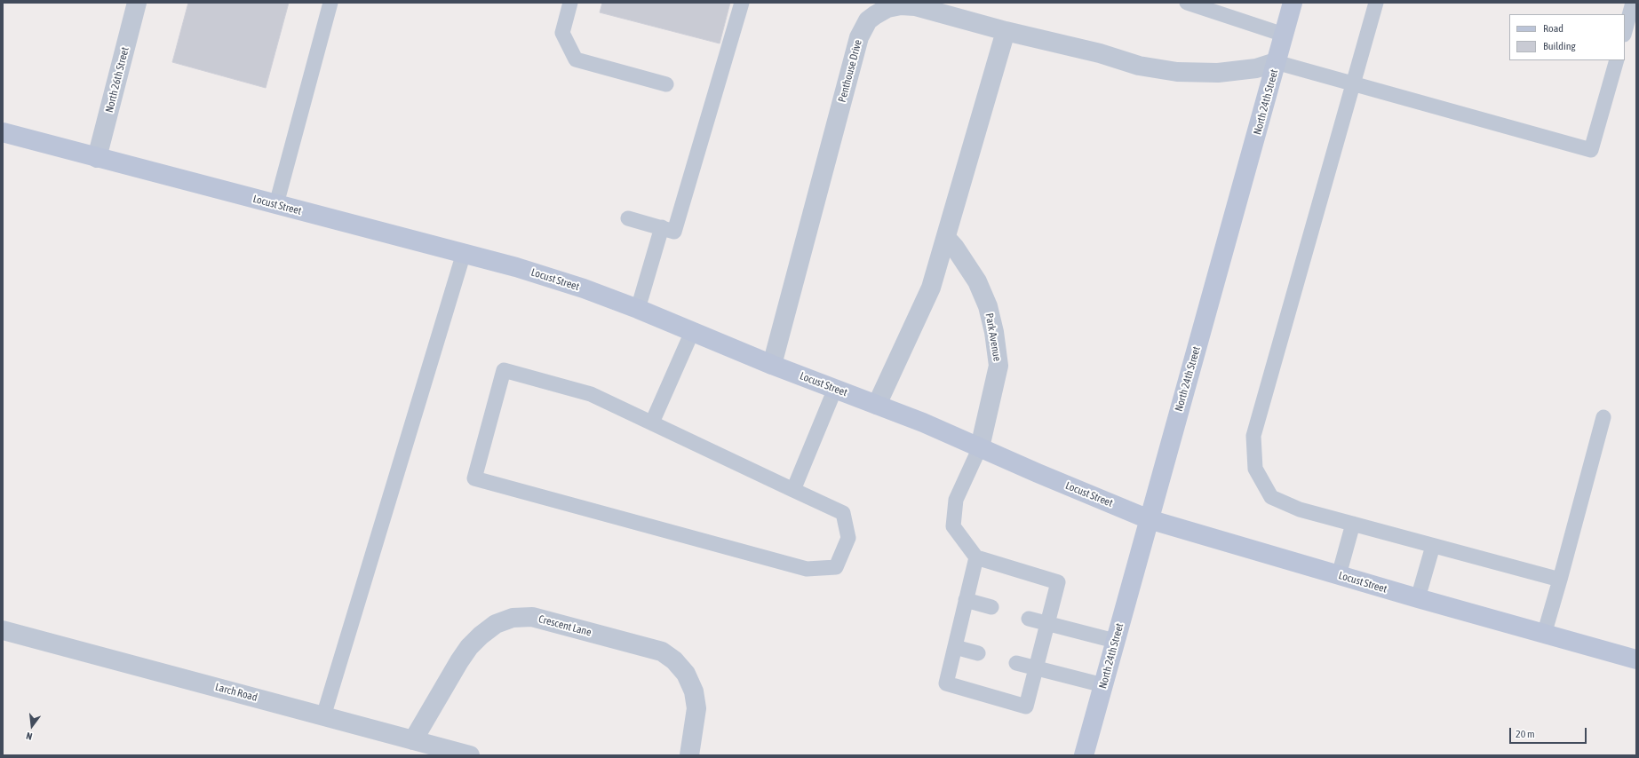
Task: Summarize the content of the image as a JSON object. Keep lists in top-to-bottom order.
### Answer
{
  "streets": {
    "street": [
      "Penthouse Drive",
      "North 26th Street",
      "North 24th Street",
      "Locust Street",
      "Park Avenue",
      "Crescent Lane",
      "Larch Road"
    ]
  },
  "crossings": [
    ["Penthouse Drive", "North 24th Street"],
    ["Penthouse Drive", "Locust Street"],
    ["North 26th Street", "Locust Street"],
    ["North 24th Street", "Locust Street"],
    ["Locust Street", "Park Avenue"],
    ["Crescent Lane", "Larch Road"]
  ],
  "legend": ["Road", "Building"],
  "scale_bar": "20 m",
  "north": "bottom"
}
